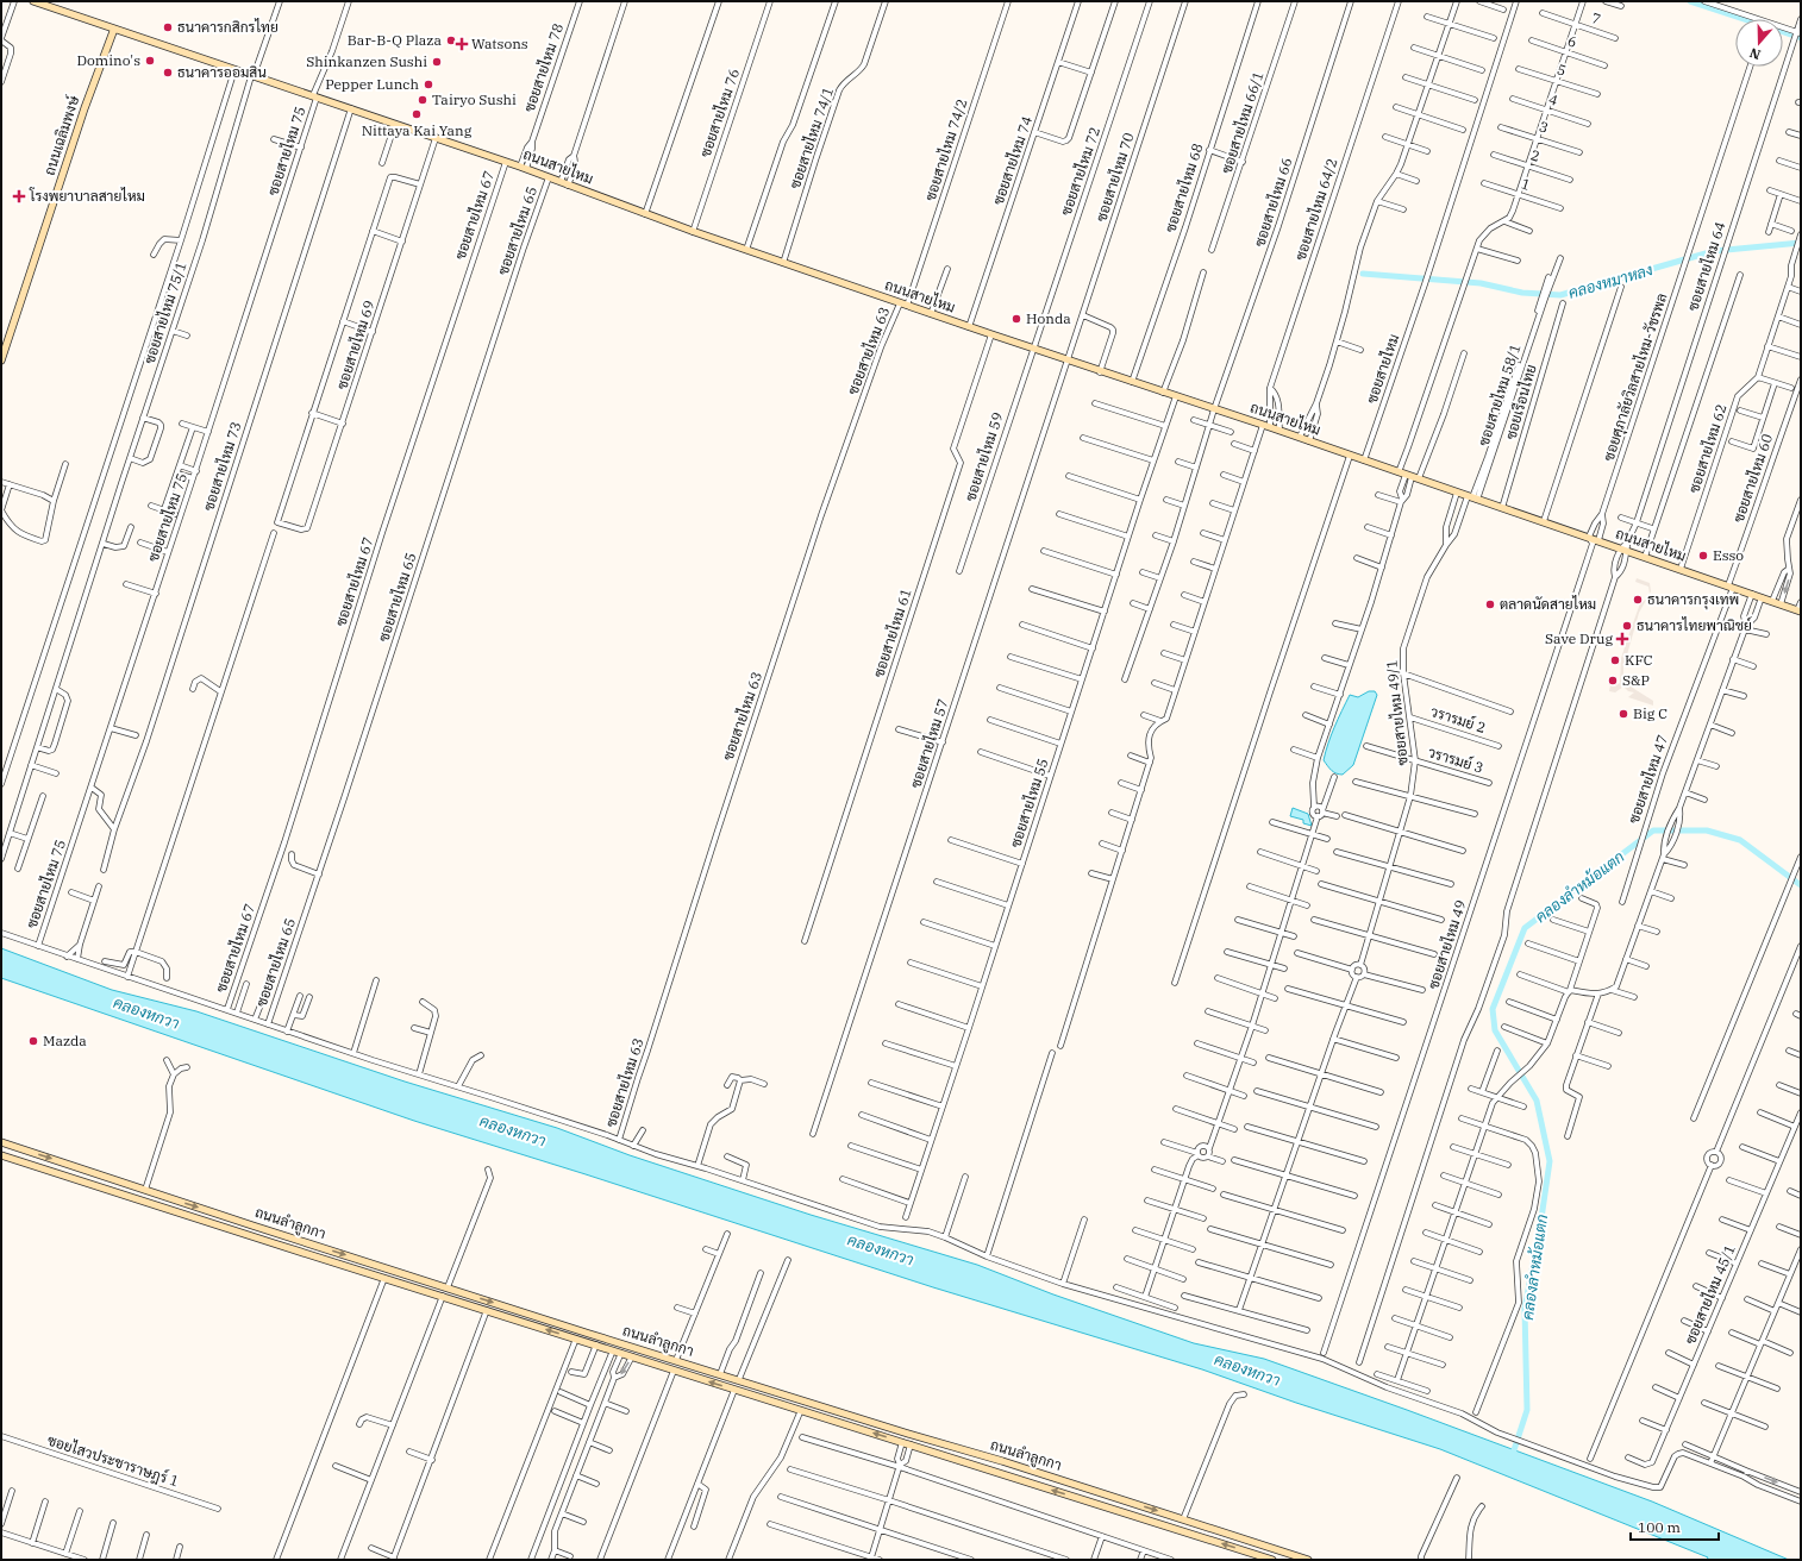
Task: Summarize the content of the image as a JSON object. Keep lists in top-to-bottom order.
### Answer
{
  "streets": {
    "main road": ["ถนนเฉลิมพงษ์", "ถนนสายไหม", "ถนนลำลูกกา"],
    "street": [
      "7",
      "6",
      "ซอยสายไหม 78",
      "5",
      "4",
      "ซอยสายไหม 76",
      "ซอยสายไหม 66/1",
      "3",
      "ซอยสายไหม 74/1",
      "ซอยสายไหม 74/2",
      "ซอยสายไหม 75",
      "2",
      "ซอยสายไหม 74",
      "ซอยสายไหม 72",
      "ซอยสายไหม 70",
      "1",
      "ซอยสายไหม 68",
      "ซอยสายไหม 66",
      "ซอยสายไหม 64/2",
      "ซอยสายไหม 67",
      "ซอยสายไหม 65",
      "ซอยสายไหม 64",
      "ซอยสายไหม 75/1",
      "ซอยสายไหม 69",
      "ซอยสายไหม 63",
      "ซอยสายไหม",
      "ซอยศุภาลัยวิลสายไหม-วัชรพล",
      "ซอยสายไหม 58/1",
      "ซอยเรือนไทย",
      "ซอยสายไหม 62",
      "ซอยสายไหม 59",
      "ซอยสายไหม 73",
      "ซอยสายไหม 60",
      "ซอยสายไหม 61",
      "ซอยสายไหม 49/1",
      "วรารมย์ 2",
      "ซอยสายไหม 57",
      "วรารมย์ 3",
      "ซอยสายไหม 47",
      "ซอยสายไหม 55",
      "ซอยสายไหม 49",
      "ซอยสายไหม 45/1",
      "ซอยไสวประชาราษฎร์ 1"
    ]
  },
  "crossings": [
    ["ซอยสายไหม 78", "ถนนสายไหม"],
    ["ซอยสายไหม 76", "ถนนสายไหม"],
    ["ถนนเฉลิมพงษ์", "ถนนสายไหม"],
    ["ซอยสายไหม 74/1", "ถนนสายไหม"],
    ["ซอยสายไหม 74/2", "ถนนสายไหม"],
    ["ซอยสายไหม 75", "ถนนสายไหม"],
    ["ซอยสายไหม 74", "ถนนสายไหม"],
    ["ถนนสายไหม", "ซอยสายไหม 72"],
    ["ถนนสายไหม", "ซอยสายไหม 70"],
    ["ถนนสายไหม", "ซอยสายไหม 68"],
    ["ถนนสายไหม", "ซอยสายไหม 66"],
    ["ถนนสายไหม", "ซอยสายไหม 64/2"],
    ["ถนนสายไหม", "ซอยสายไหม 67"],
    ["ถนนสายไหม", "ซอยสายไหม 65"],
    ["ถนนสายไหม", "ซอยสายไหม 75/1"],
    ["ถนนสายไหม", "ซอยสายไหม 69"],
    ["ถนนสายไหม", "ซอยสายไหม 63"],
    ["ถนนสายไหม", "ซอยสายไหม"],
    ["ถนนสายไหม", "ซอยสายไหม 58/1"],
    ["ถนนสายไหม", "ซอยเรือนไทย"],
    ["ถนนสายไหม", "ซอยสายไหม 62"],
    ["ถนนสายไหม", "ซอยสายไหม 59"],
    ["ถนนสายไหม", "ซอยสายไหม 73"],
    ["ถนนสายไหม", "ซอยสายไหม 60"],
    ["ถนนสายไหม", "ซอยสายไหม 61"],
    ["ถนนสายไหม", "ซอยสายไหม 49/1"],
    ["ถนนสายไหม", "ซอยสายไหม 57"],
    ["ถนนสายไหม", "ซอยสายไหม 47"],
    ["ถนนสายไหม", "ซอยสายไหม 55"],
    ["ถนนสายไหม", "ซอยสายไหม 49"],
    ["ซอยสายไหม 72", "ซอยสายไหม 59"],
    ["ซอยสายไหม 70", "ซอยสายไหม 57"],
    ["ซอยสายไหม 58/1", "ซอยสายไหม 49/1"],
    ["ซอยสายไหม 60", "ซอยสายไหม 47"],
    ["ซอยสายไหม 49/1", "วรารมย์ 2"],
    ["ซอยสายไหม 49/1", "วรารมย์ 3"]
  ],
  "water": ["คลองหมาหลง", "คลองลำหม้อแตก", "คลองหกวา"],
  "places": {
    "other": [
      "ธนาคารกสิกรไทย",
      "Bar-B-Q Plaza",
      "Domino's",
      "Shinkanzen Sushi",
      "ธนาคารออมสิน",
      "Pepper Lunch",
      "Tairyo Sushi",
      "Nittaya Kai Yang",
      "Honda",
      "Esso",
      "ธนาคารกรุงเทพ",
      "ตลาดนัดสายไหม",
      "ธนาคารไทยพาณิชย์",
      "KFC",
      "S&P",
      "Big C",
      "Mazda"
    ],
    "health": ["Watsons", "โรงพยาบาลสายไหม", "Save Drug"]
  },
  "scale_bar": "100 m",
  "north": "bottom"
}
